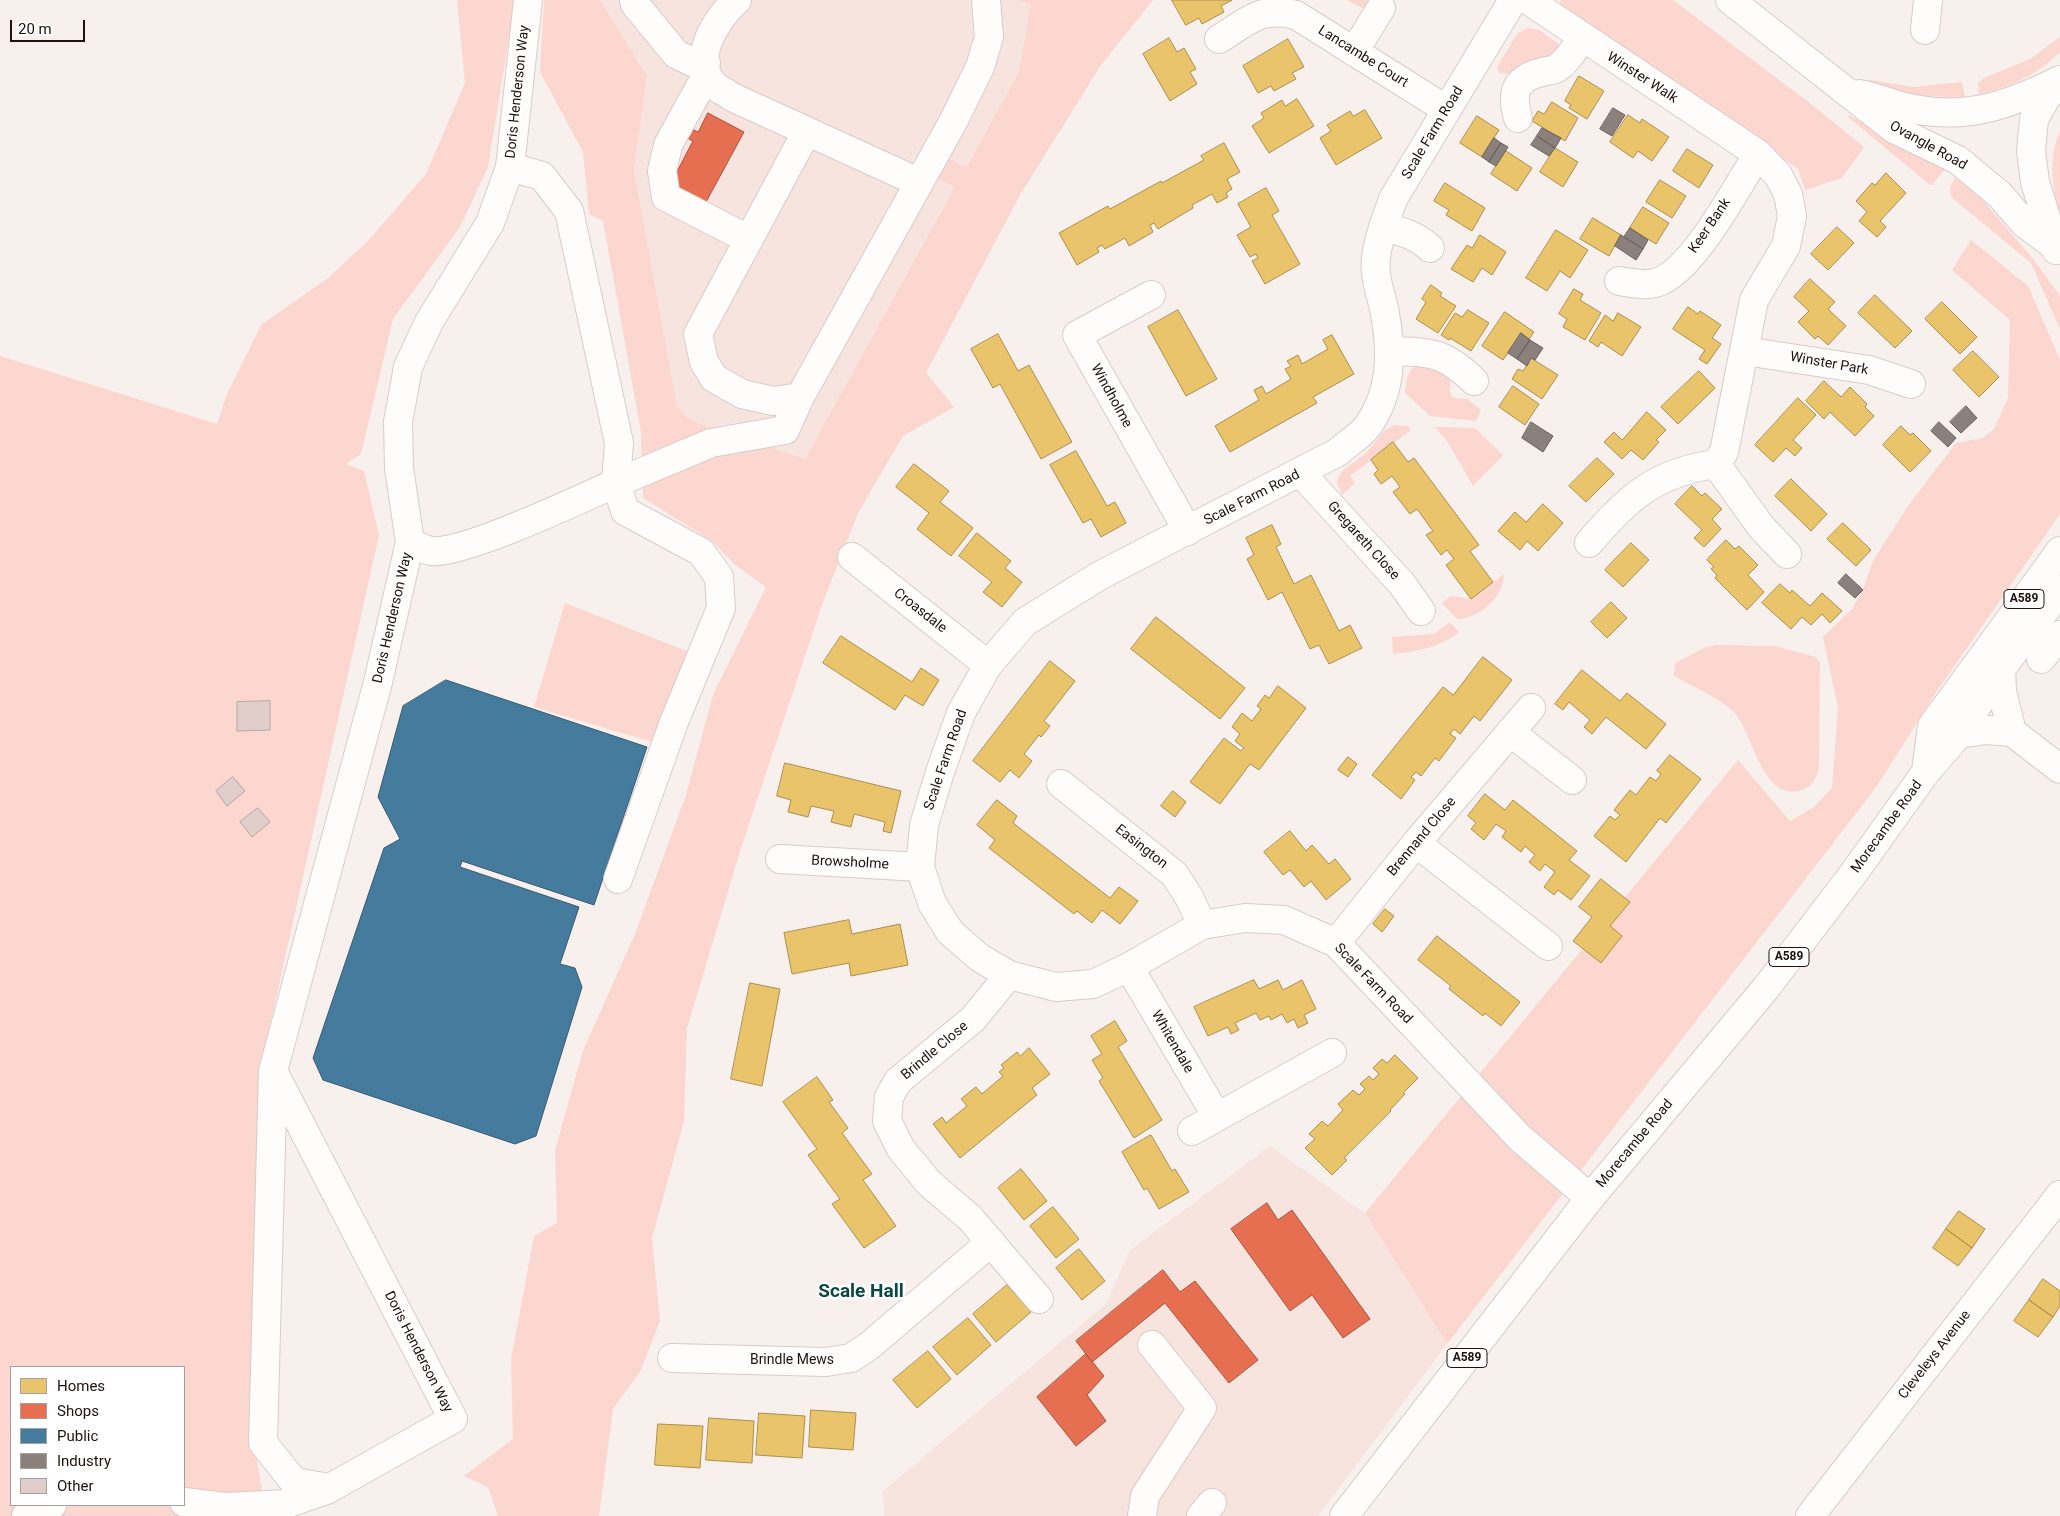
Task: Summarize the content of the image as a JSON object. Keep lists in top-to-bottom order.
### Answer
{
  "streets": {
    "street": [
      "Lancambe Court",
      "Winster Walk",
      "Doris Henderson Way",
      "Scale Farm Road",
      "Ovangle Road",
      "Keer Bank",
      "Winster Park",
      "Windholme",
      "Gregareth Close",
      "A589",
      "Croasdale",
      "Morecambe Road",
      "Brennand Close",
      "Easington",
      "Browsholme",
      "Whitendale",
      "Brindle Close",
      "Cleveleys Avenue",
      "Brindle Mews"
    ]
  },
  "crossings": [
    ["Lancambe Court", "Scale Farm Road"],
    ["Winster Walk", "Keer Bank"],
    ["Scale Farm Road", "Windholme"],
    ["Scale Farm Road", "Gregareth Close"],
    ["Scale Farm Road", "Croasdale"],
    ["Scale Farm Road", "Morecambe Road"],
    ["Scale Farm Road", "Brennand Close"],
    ["Scale Farm Road", "Easington"],
    ["Scale Farm Road", "Browsholme"],
    ["Scale Farm Road", "Whitendale"],
    ["Scale Farm Road", "Brindle Close"],
    ["Brindle Close", "Brindle Mews"]
  ],
  "districts": ["Scale Hall"],
  "legend": [
    "Homes",
    "Shops",
    "Public",
    "Industry",
    "Other"
  ],
  "scale_bar": "20 m"
}
